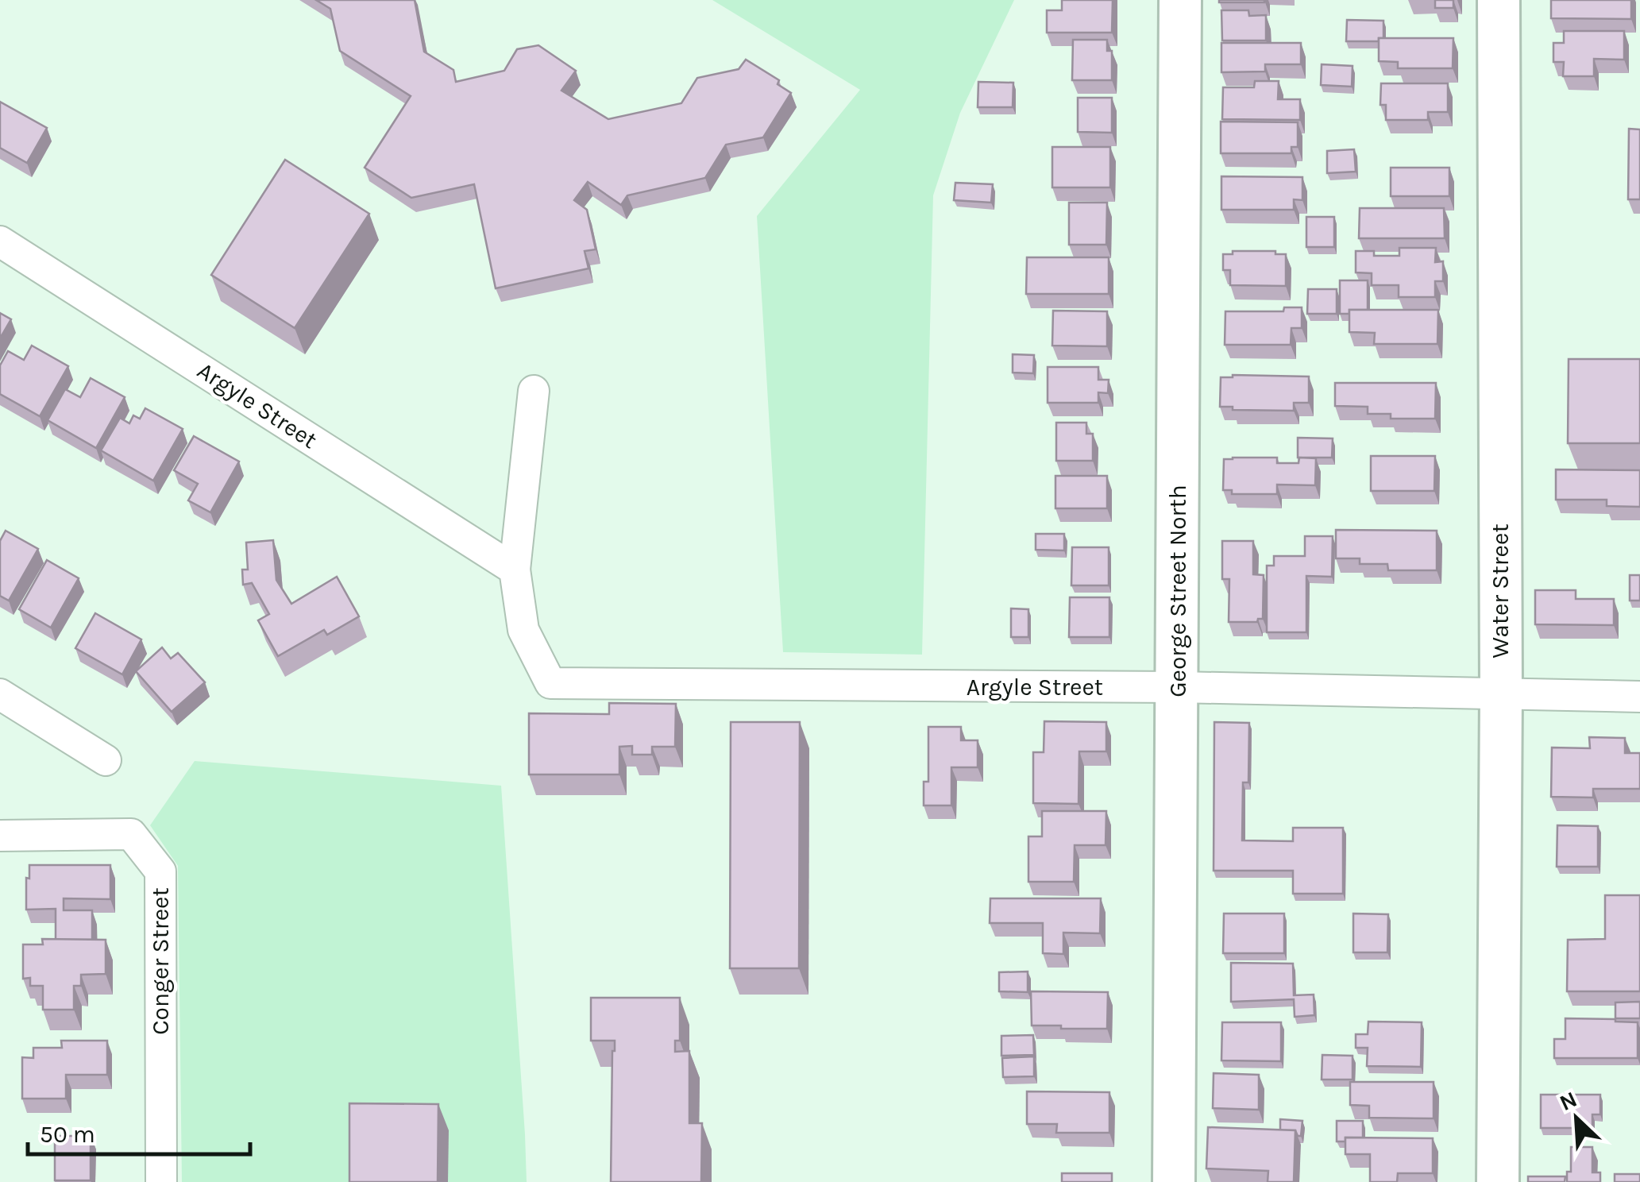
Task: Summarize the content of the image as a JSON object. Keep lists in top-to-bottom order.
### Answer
{
  "streets": {
    "main road": ["George Street North", "Water Street"],
    "street": ["Argyle Street", "Conger Street"]
  },
  "crossings": [
    ["Argyle Street", "George Street North"],
    ["Argyle Street", "Water Street"]
  ],
  "scale_bar": "50 m",
  "north": "top left"
}
